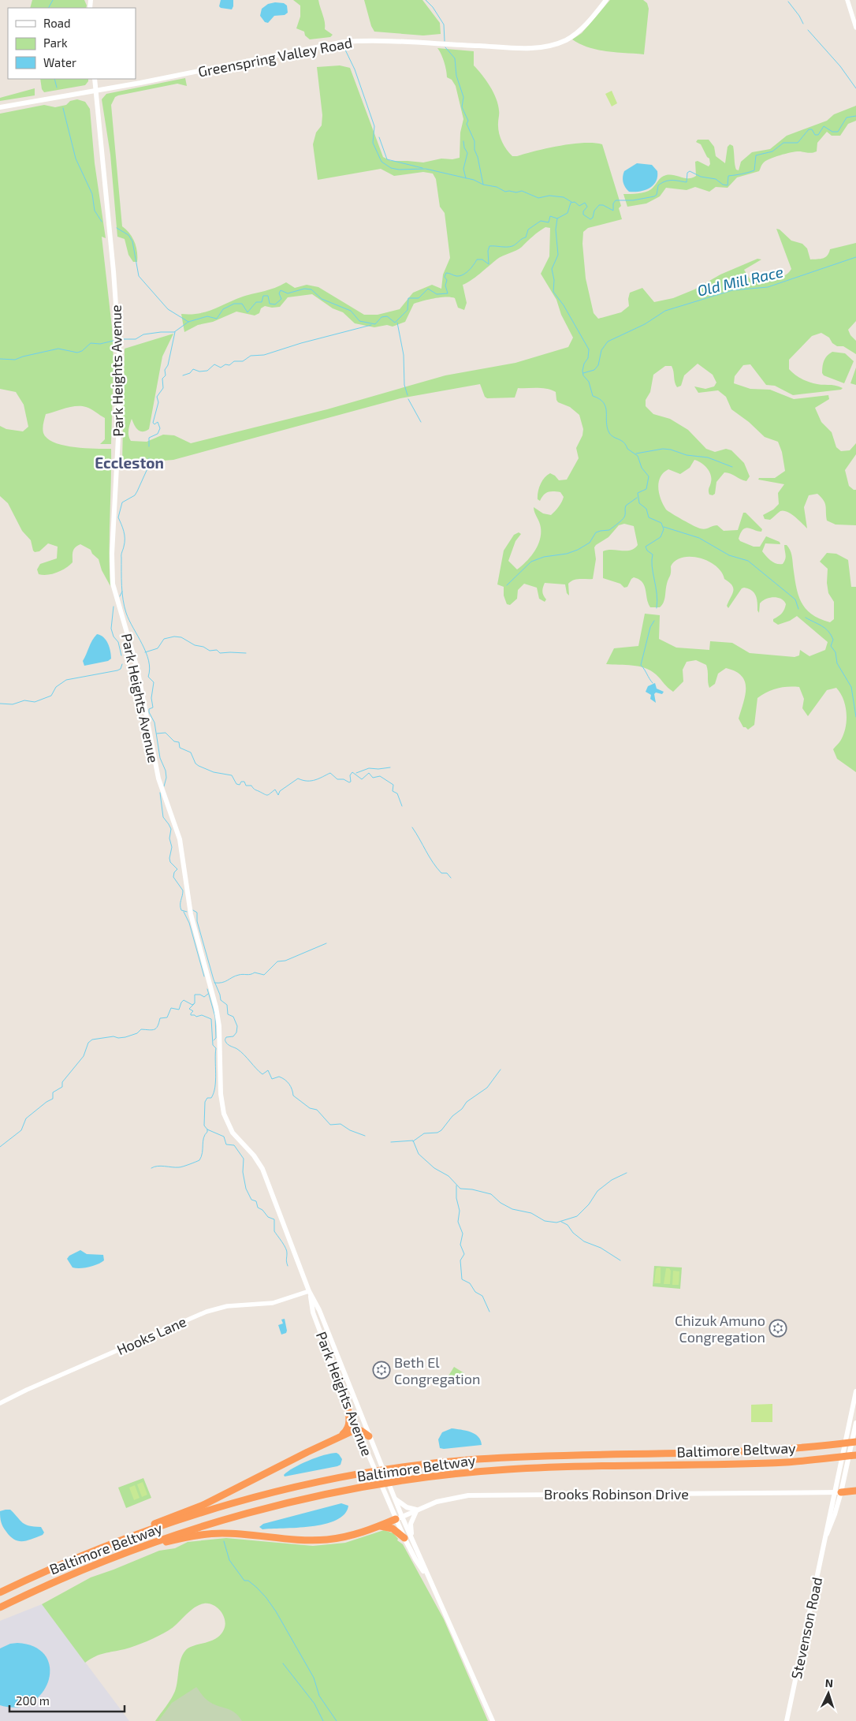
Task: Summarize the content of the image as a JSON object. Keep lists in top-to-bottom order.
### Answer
{
  "streets": {
    "highway": ["Baltimore Beltway"],
    "main road": [
      "Greenspring Valley Road",
      "Park Heights Avenue",
      "Brooks Robinson Drive",
      "Stevenson Road"
    ],
    "street": ["Hooks Lane"]
  },
  "crossings": [
    ["Greenspring Valley Road", "Park Heights Avenue"],
    ["Park Heights Avenue", "Hooks Lane"],
    ["Park Heights Avenue", "Brooks Robinson Drive"],
    ["Baltimore Beltway", "Stevenson Road"],
    ["Brooks Robinson Drive", "Stevenson Road"]
  ],
  "districts": ["Eccleston"],
  "water": ["Old Mill Race"],
  "places": {
    "synagogue": ["Chizuk Amuno Congregation", "Beth El Congregation"]
  },
  "legend": ["Road", "Park", "Water"],
  "scale_bar": "200 m",
  "north": "top"
}
